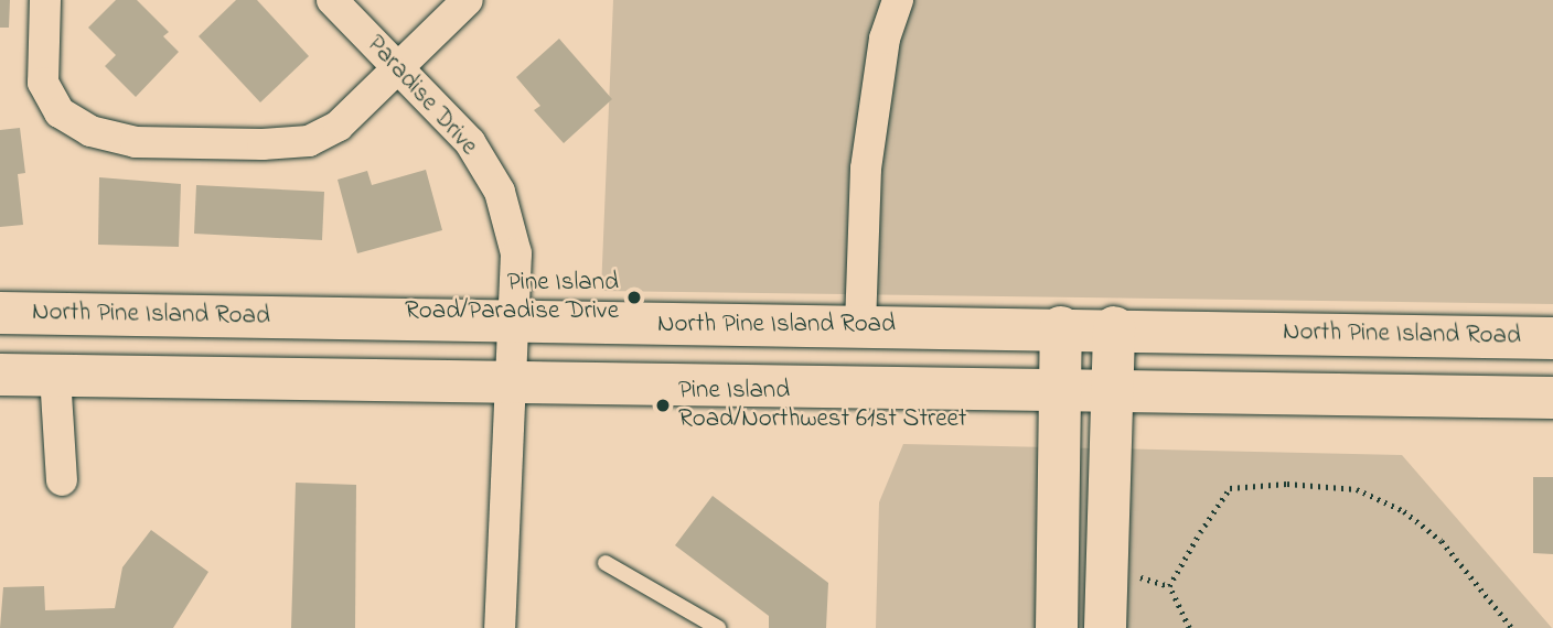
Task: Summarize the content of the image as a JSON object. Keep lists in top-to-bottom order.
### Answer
{
  "streets": {
    "main road": ["North Pine Island Road"],
    "street": ["Paradise Drive"]
  },
  "crossings": [
    ["Paradise Drive", "North Pine Island Road"]
  ],
  "places": ["Pine Island Road/Paradise Drive", "Pine Island Road/Northwest 61st Street"]
}
